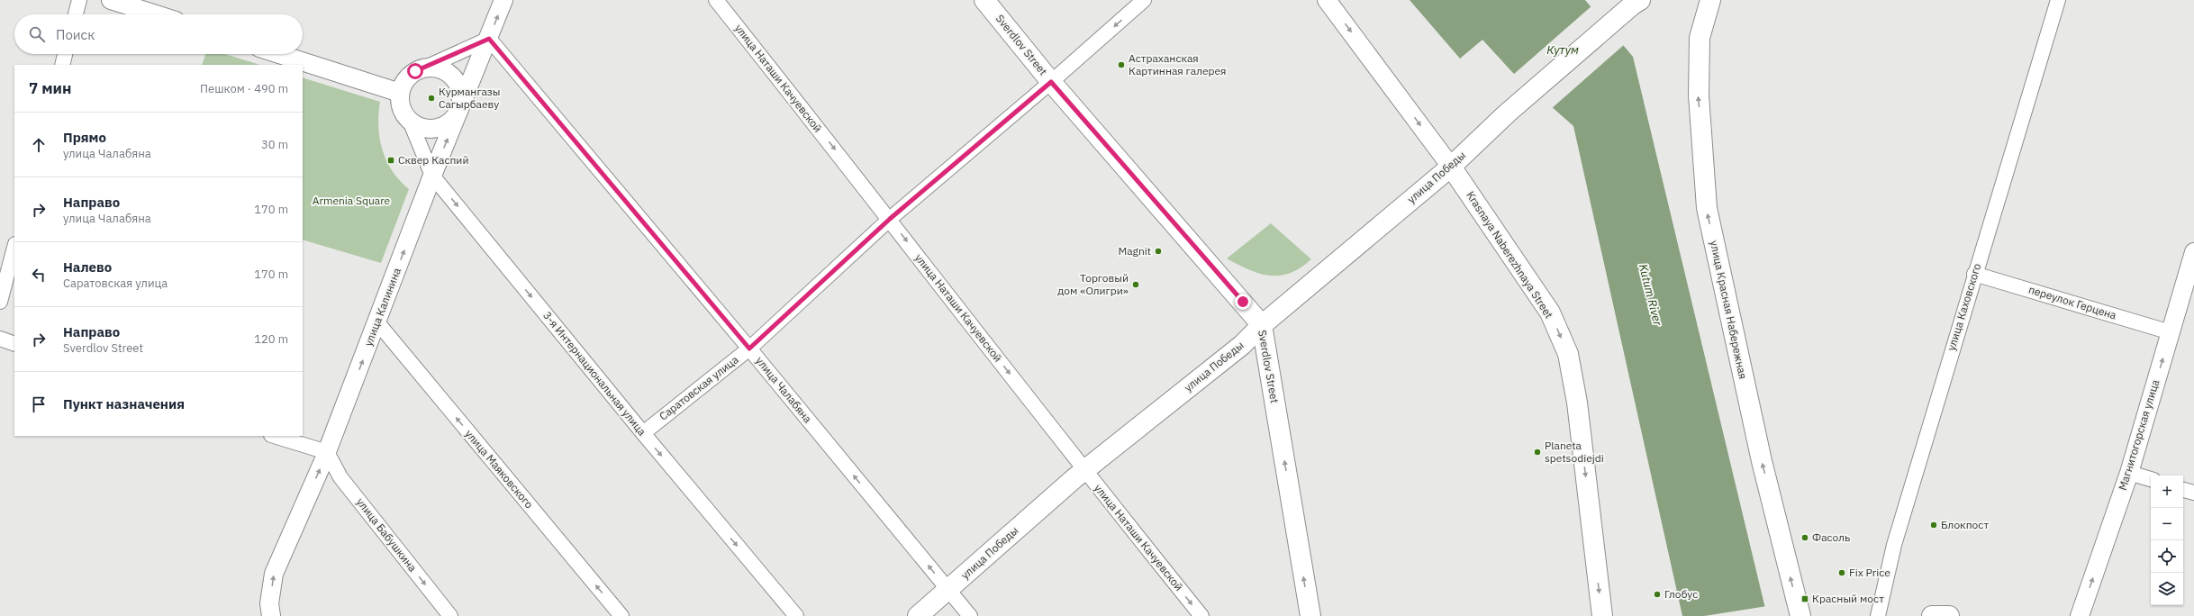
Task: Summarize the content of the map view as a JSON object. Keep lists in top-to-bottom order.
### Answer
{
  "streets": {
    "main road": [
      "Sverdlov Street",
      "улица Победы",
      "Krasnaya Naberezhnaya Street",
      "улица Красная Набережная"
    ],
    "street": [
      "улица Наташи Качуевской",
      "переулок Герцена",
      "улица Калинина",
      "улица Каховского",
      "3-я Интернациональная улица",
      "Саратовская улица",
      "улица Чалабяна",
      "Магнитогорская улица",
      "улица Маяковского",
      "улица Бабушкина"
    ]
  },
  "crossings": [
    ["Sverdlov Street", "улица Победы"],
    ["Sverdlov Street", "Саратовская улица"],
    ["улица Наташи Качуевской", "улица Победы"],
    ["улица Наташи Качуевской", "Саратовская улица"],
    ["улица Победы", "Krasnaya Naberezhnaya Street"],
    ["улица Победы", "улица Чалабяна"],
    ["переулок Герцена", "улица Каховского"],
    ["переулок Герцена", "Магнитогорская улица"],
    ["улица Калинина", "3-я Интернациональная улица"],
    ["улица Калинина", "улица Чалабяна"],
    ["улица Калинина", "улица Маяковского"],
    ["улица Калинина", "улица Бабушкина"],
    ["3-я Интернациональная улица", "Саратовская улица"],
    ["Саратовская улица", "улица Чалабяна"]
  ],
  "one_way": [
    "Sverdlov Street",
    "улица Наташи Качуевской",
    "Krasnaya Naberezhnaya Street",
    "улица Калинина",
    "улица Красная Набережная",
    "3-я Интернациональная улица",
    "улица Чалабяна",
    "Магнитогорская улица",
    "улица Маяковского",
    "улица Бабушкина"
  ],
  "water": ["Кутум", "Kutum River"],
  "parks": ["Armenia Square"],
  "places": {
    "other": [
      "Астраханская Картинная галерея",
      "Курмангазы Сагырбаеву",
      "Magnit",
      "Торговый дом «Олигри»",
      "Planeta spetsodiejdi",
      "Блокпост",
      "Фасоль",
      "Fix Price",
      "Глобус"
    ],
    "transit": ["Сквер Каспий", "Красный мост"]
  },
  "page": {
    "search": "Поиск",
    "heading": ["7 мин", "Пешком · 490 m"],
    "list": [
      ["Прямо", "улица Чалабяна", "30 m"],
      ["Направо", "улица Чалабяна", "170 m"],
      ["Налево", "Саратовская улица", "170 m"],
      ["Направо", "Sverdlov Street", "120 m"],
      "Пункт назначения"
    ],
    "map_buttons": ["+", "−"]
  }
}
